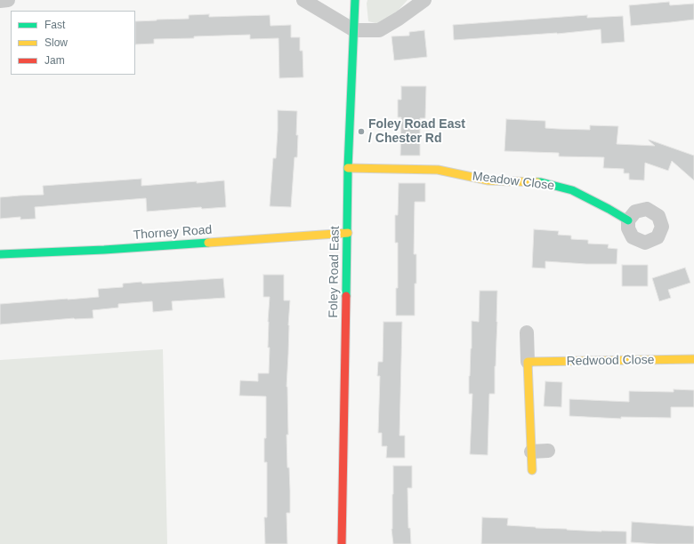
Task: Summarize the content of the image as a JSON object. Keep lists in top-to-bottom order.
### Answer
{
  "streets": {
    "street": [
      "Meadow Close",
      "Thorney Road",
      "Foley Road East",
      "Redwood Close"
    ]
  },
  "crossings": [
    ["Meadow Close", "Foley Road East"],
    ["Thorney Road", "Foley Road East"]
  ],
  "places": ["Foley Road East / Chester Rd"],
  "legend": ["Fast", "Slow", "Jam"]
}
